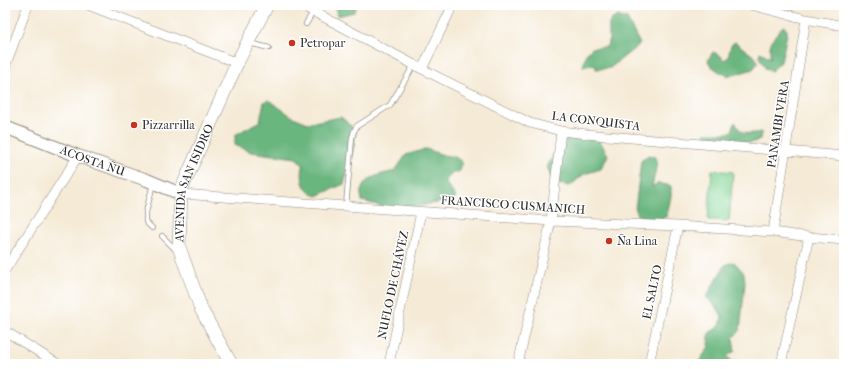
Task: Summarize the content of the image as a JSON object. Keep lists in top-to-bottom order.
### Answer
{
  "streets": {
    "main road": ["AVENIDA SAN ISIDRO"],
    "street": [
      "LA CONQUISTA",
      "PANAMBI VERA",
      "ACOSTA ÑU",
      "FRANCISCO CUSMANICH",
      "NUFLO DE CHÁVEZ",
      "EL SALTO"
    ]
  },
  "crossings": [
    ["LA CONQUISTA", "PANAMBI VERA"],
    ["PANAMBI VERA", "FRANCISCO CUSMANICH"],
    ["ACOSTA ÑU", "AVENIDA SAN ISIDRO"],
    ["ACOSTA ÑU", "FRANCISCO CUSMANICH"],
    ["AVENIDA SAN ISIDRO", "FRANCISCO CUSMANICH"],
    ["FRANCISCO CUSMANICH", "NUFLO DE CHÁVEZ"],
    ["FRANCISCO CUSMANICH", "EL SALTO"]
  ],
  "places": ["Petropar", "Pizzarrilla", "Ña Lina"]
}
